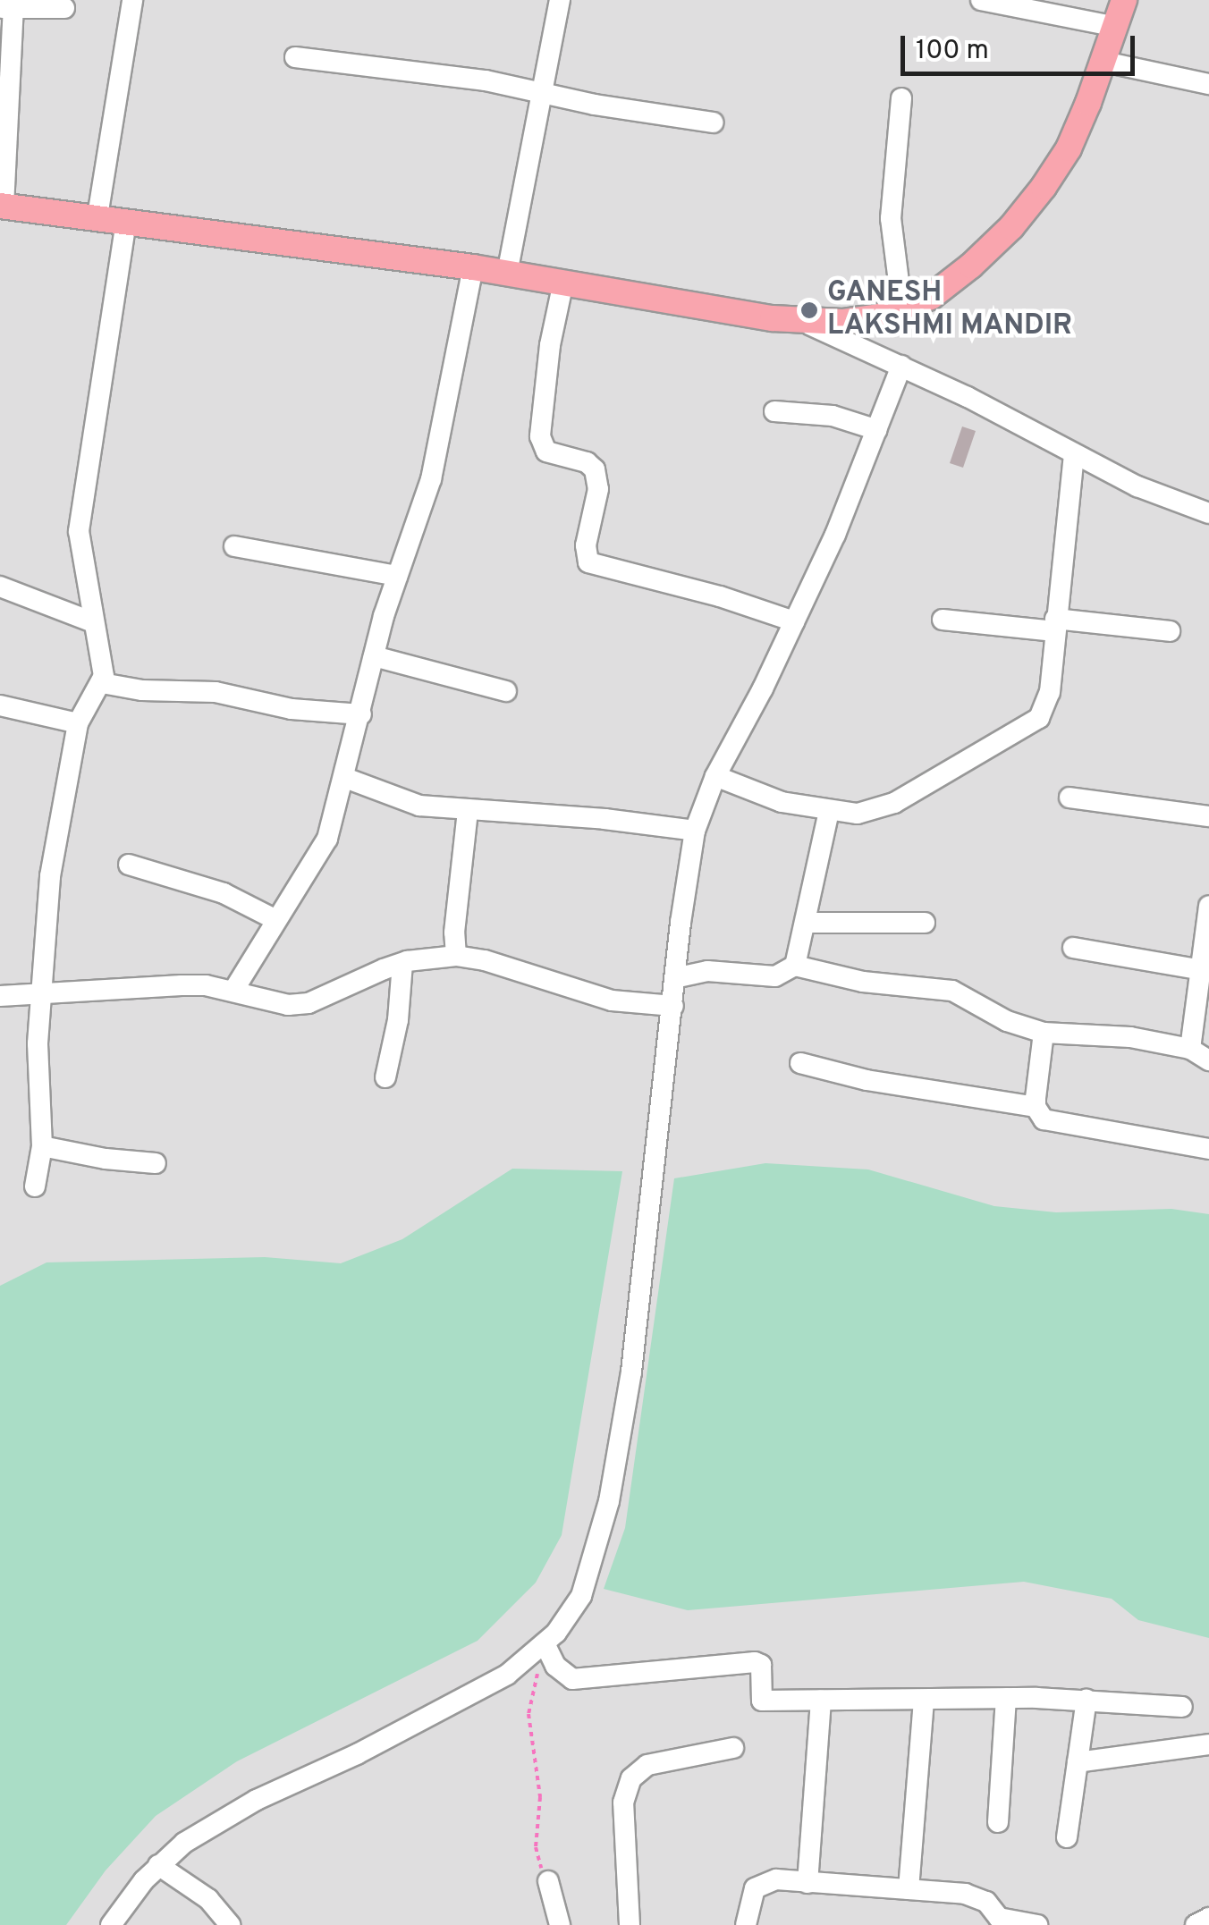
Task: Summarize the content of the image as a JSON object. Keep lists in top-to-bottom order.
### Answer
{
  "places": ["GANESH LAKSHMI MANDIR"],
  "scale_bar": "100 m"
}
